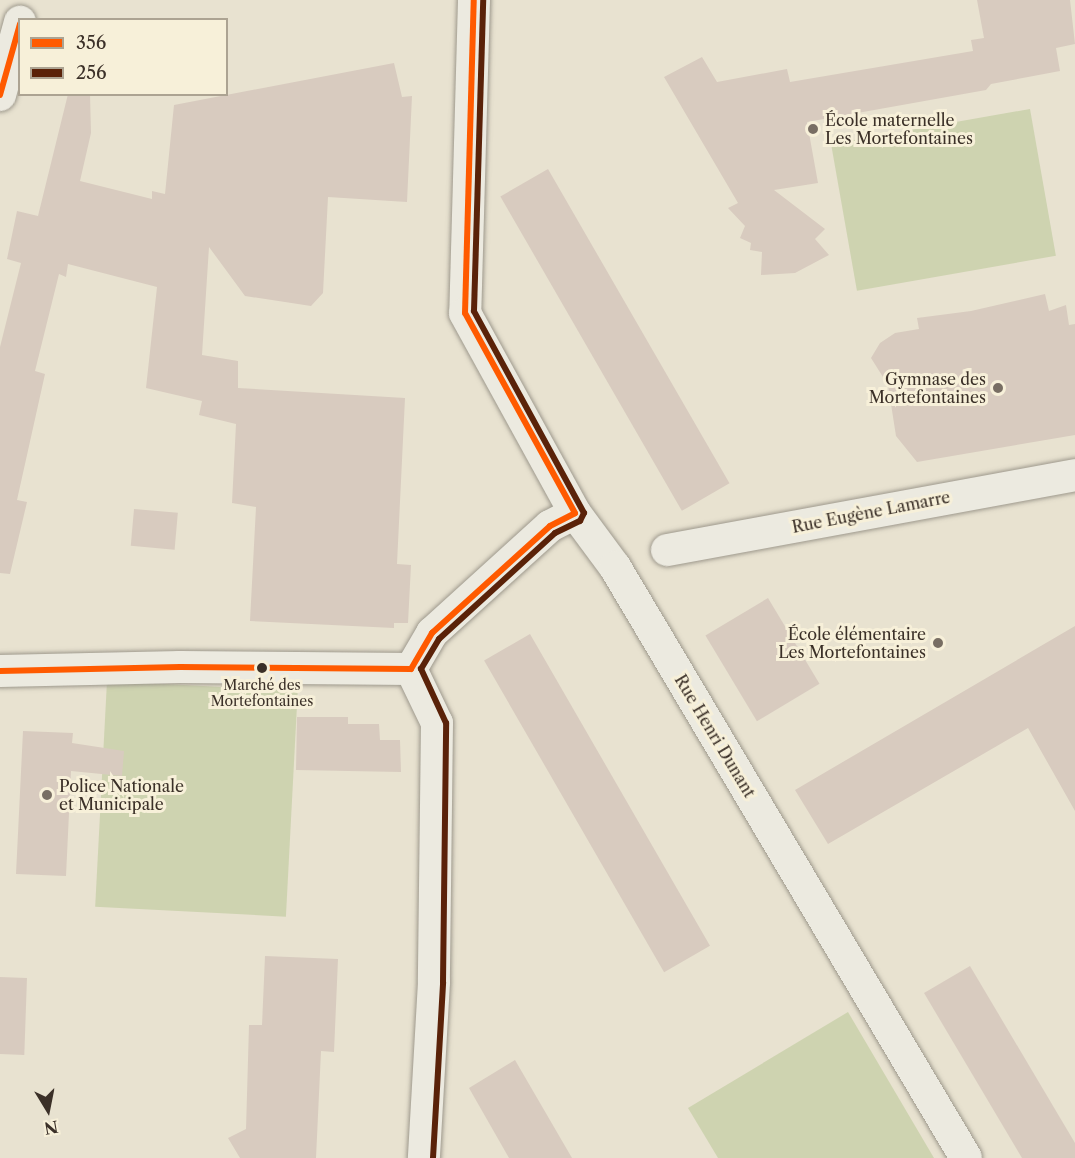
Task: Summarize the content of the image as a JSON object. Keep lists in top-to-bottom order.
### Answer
{
  "streets": {
    "street": ["Rue Eugène Lamarre", "Rue Henri Dunant"]
  },
  "places": [
    "École maternelle Les Mortefontaines",
    "Gymnase des Mortefontaines",
    "École élémentaire Les Mortefontaines",
    "Marché des Mortefontaines",
    "Police Nationale et Municipale"
  ],
  "lines": ["transit line 356", "transit line 256"],
  "legend": ["356", "256"],
  "north": "bottom"
}
